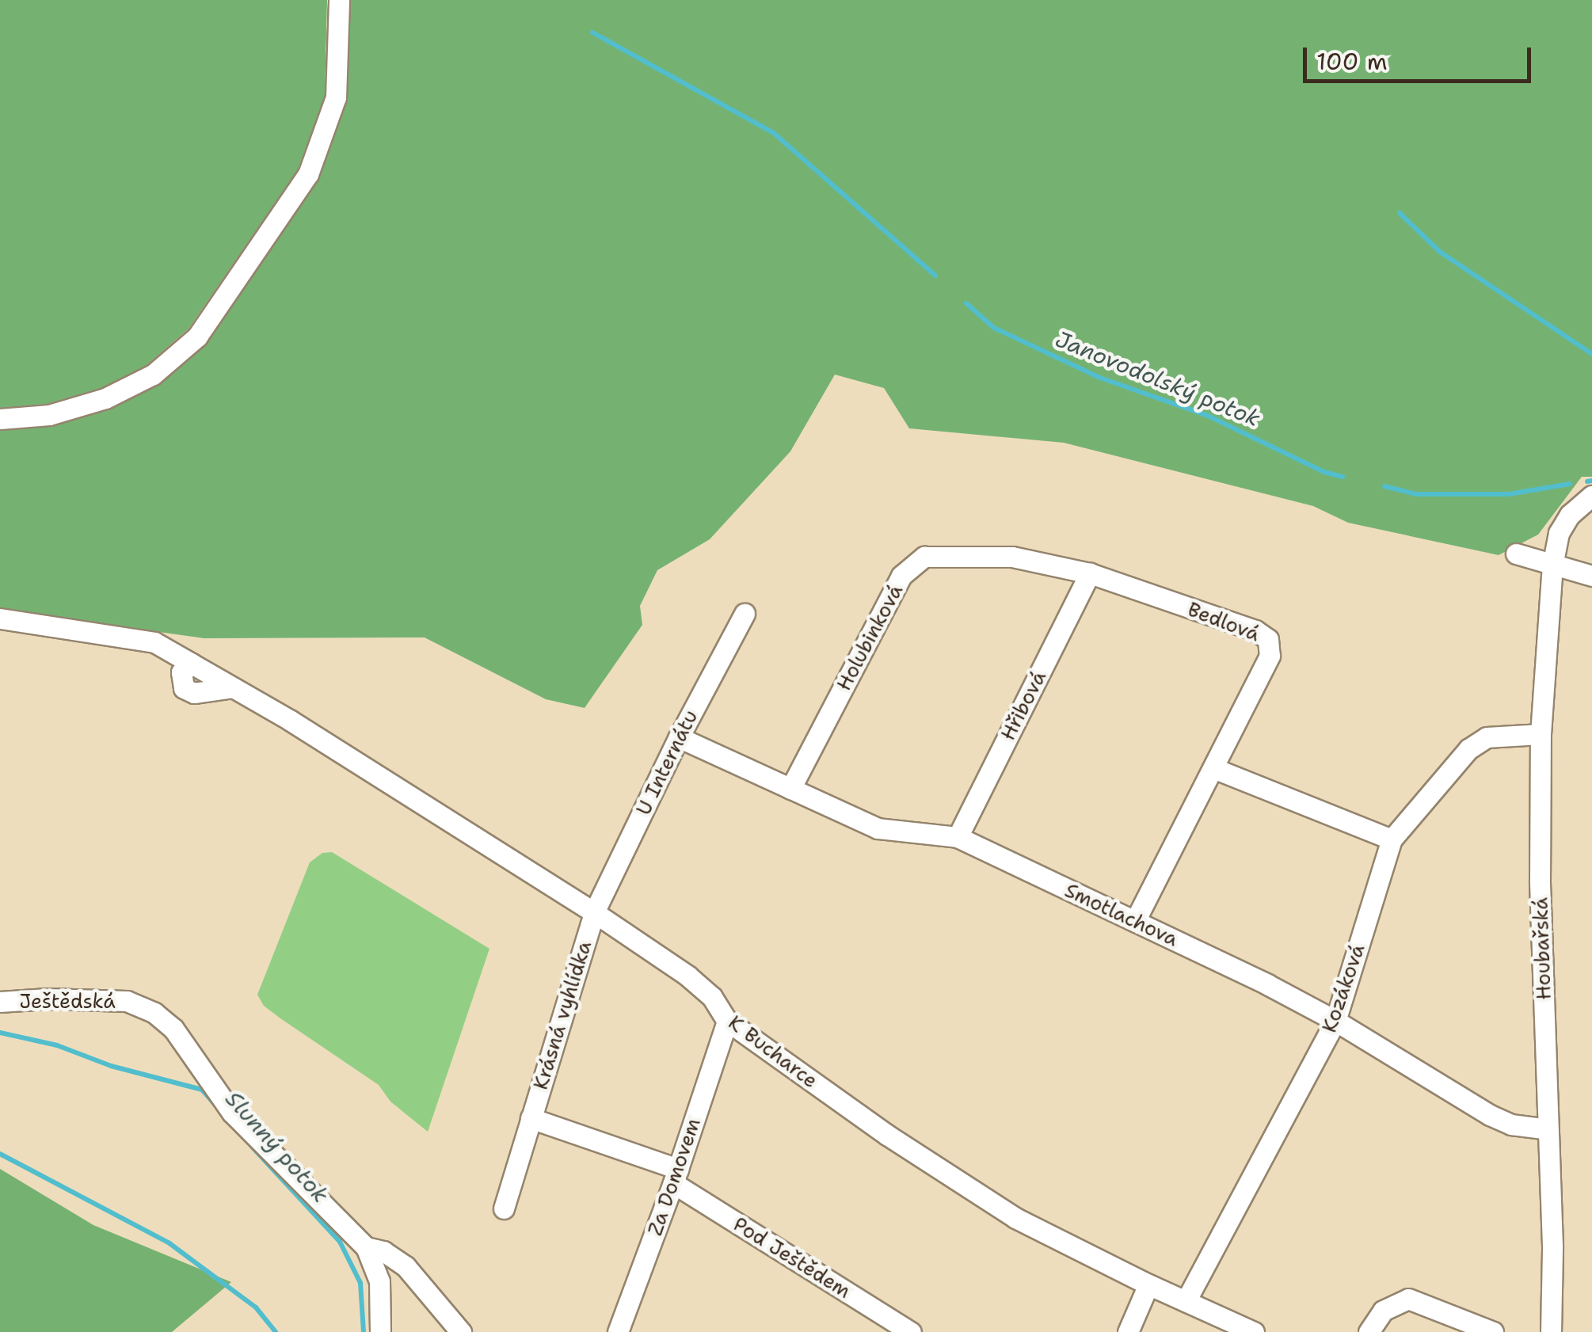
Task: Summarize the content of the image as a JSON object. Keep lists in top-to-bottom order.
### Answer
{
  "streets": {
    "street": [
      "Bedlová",
      "Holubinková",
      "Hřibová",
      "U Internátu",
      "Smotlachova",
      "Houbařská",
      "Kozáková",
      "Ještědská",
      "Krásná vyhlídka",
      "K Bucharce",
      "Za Domovem",
      "Pod Ještědem"
    ]
  },
  "crossings": [
    ["Bedlová", "Holubinková"],
    ["Bedlová", "Hřibová"],
    ["Bedlová", "Smotlachova"],
    ["Holubinková", "Hřibová"],
    ["Holubinková", "Smotlachova"],
    ["Hřibová", "Smotlachova"],
    ["U Internátu", "Smotlachova"],
    ["U Internátu", "Krásná vyhlídka"],
    ["U Internátu", "K Bucharce"],
    ["Smotlachova", "Houbařská"],
    ["Smotlachova", "Kozáková"],
    ["Houbařská", "Kozáková"],
    ["Kozáková", "K Bucharce"],
    ["Krásná vyhlídka", "K Bucharce"],
    ["K Bucharce", "Za Domovem"],
    ["Za Domovem", "Pod Ještědem"]
  ],
  "water": ["Janovodolský potok", "Slunný potok"],
  "scale_bar": "100 m"
}
